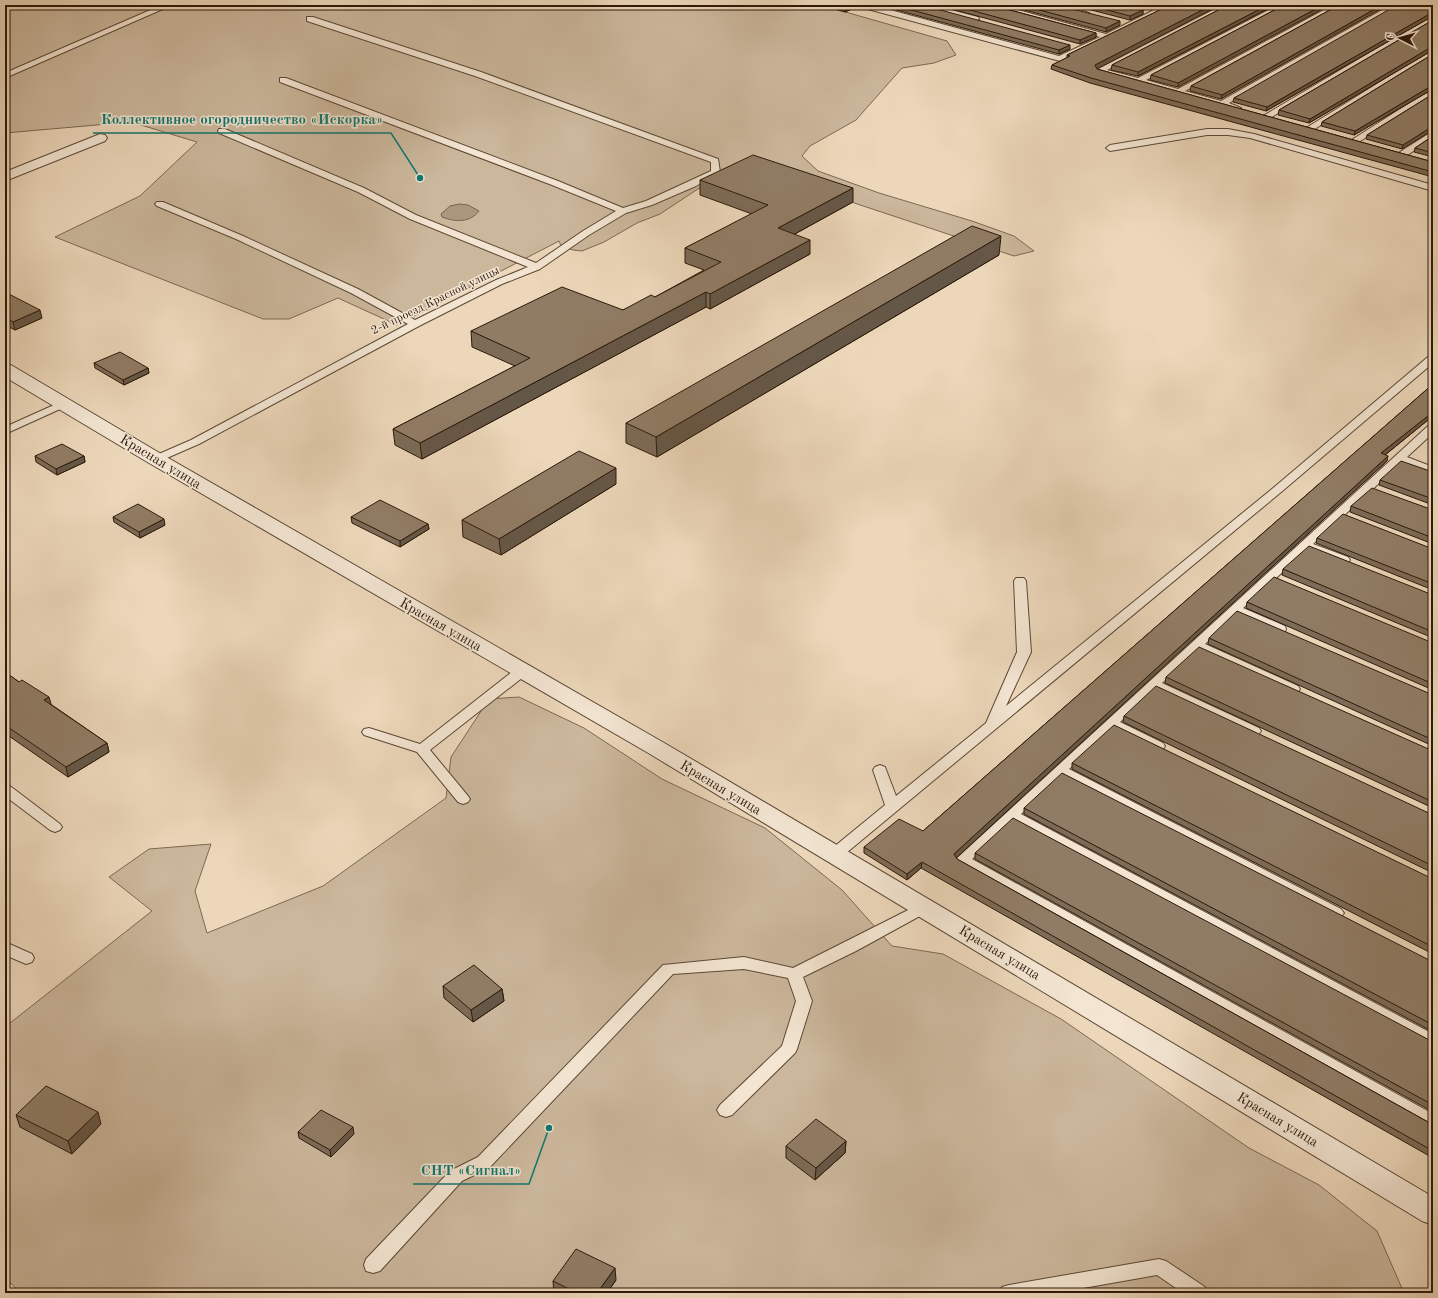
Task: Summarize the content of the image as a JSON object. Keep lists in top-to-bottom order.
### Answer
{
  "streets": {
    "street": ["Красная улица"],
    "lane": ["2-й проезд Красной улицы"]
  },
  "crossings": [
    ["2-й проезд Красной улицы", "Красная улица"]
  ],
  "places": ["Коллективное огородничество «Искорка»", "СНТ «Сигнал»"],
  "north": "left"
}
